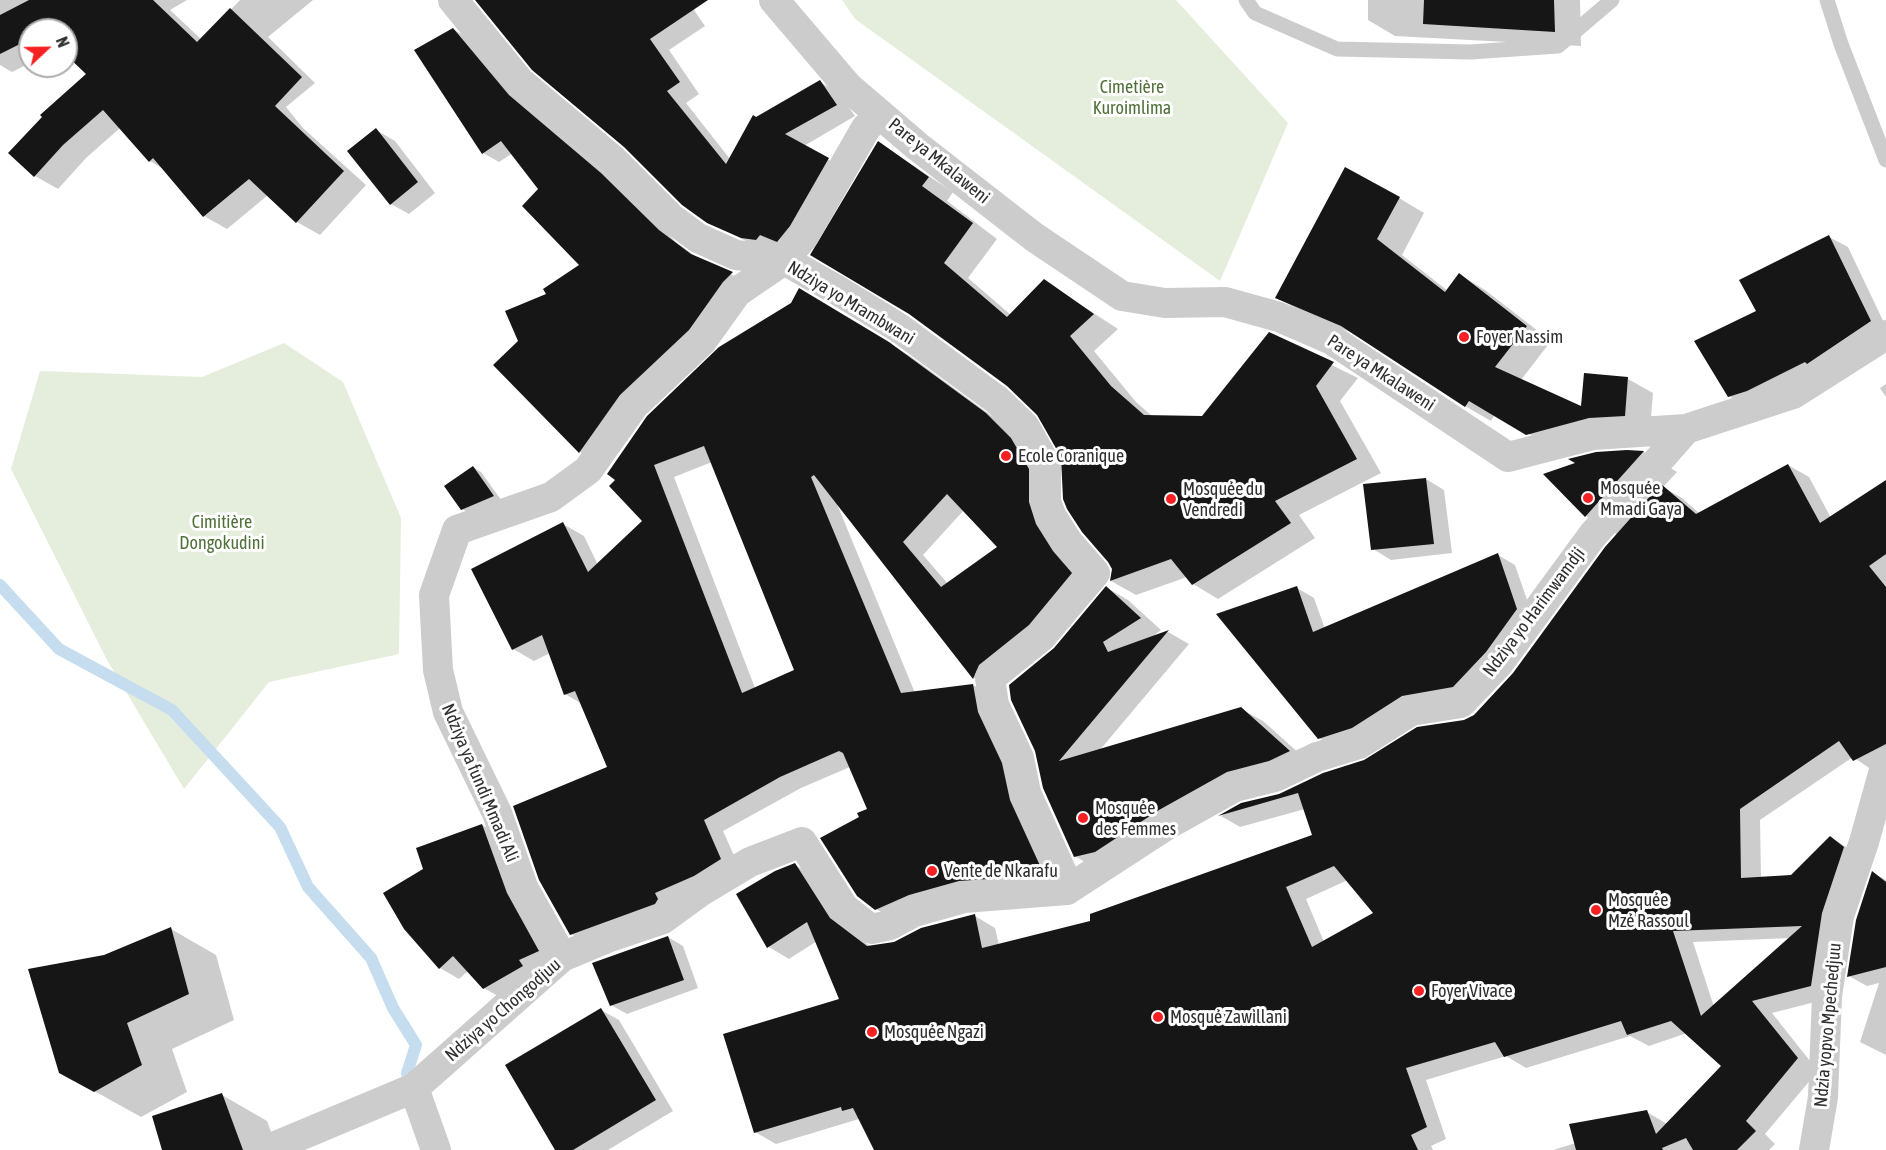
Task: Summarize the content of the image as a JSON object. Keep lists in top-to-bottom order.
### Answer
{
  "streets": {
    "street": [
      "Pare ya Mkalaweni",
      "Ndziya yo Mrambwani",
      "Ndziya yo Harimwamdji",
      "Ndziya ya fundi Mmadi Ali",
      "Ndziya yo Chongodjuu",
      "Ndzia yopvo Mpechedjuu"
    ]
  },
  "crossings": [
    ["Pare ya Mkalaweni", "Ndziya yo Harimwamdji"],
    ["Pare ya Mkalaweni", "Ndziya ya fundi Mmadi Ali"],
    ["Ndziya yo Mrambwani", "Ndziya yo Harimwamdji"],
    ["Ndziya yo Mrambwani", "Ndziya ya fundi Mmadi Ali"],
    ["Ndziya yo Harimwamdji", "Ndziya yo Chongodjuu"],
    ["Ndziya ya fundi Mmadi Ali", "Ndziya yo Chongodjuu"]
  ],
  "parks": ["Cimetière Kuroimlima", "Cimitière Dongokudini"],
  "places": [
    "Foyer Nassim",
    "Ecole Coranique",
    "Mosquée Mmadi Gaya",
    "Mosquée du Vendredi",
    "Mosquée des Femmes",
    "Vente de Nkarafu",
    "Mosquée Mzé Rassoul",
    "Foyer Vivace",
    "Mosqué Zawillani",
    "Mosquée Ngazi"
  ],
  "north": "right"
}
